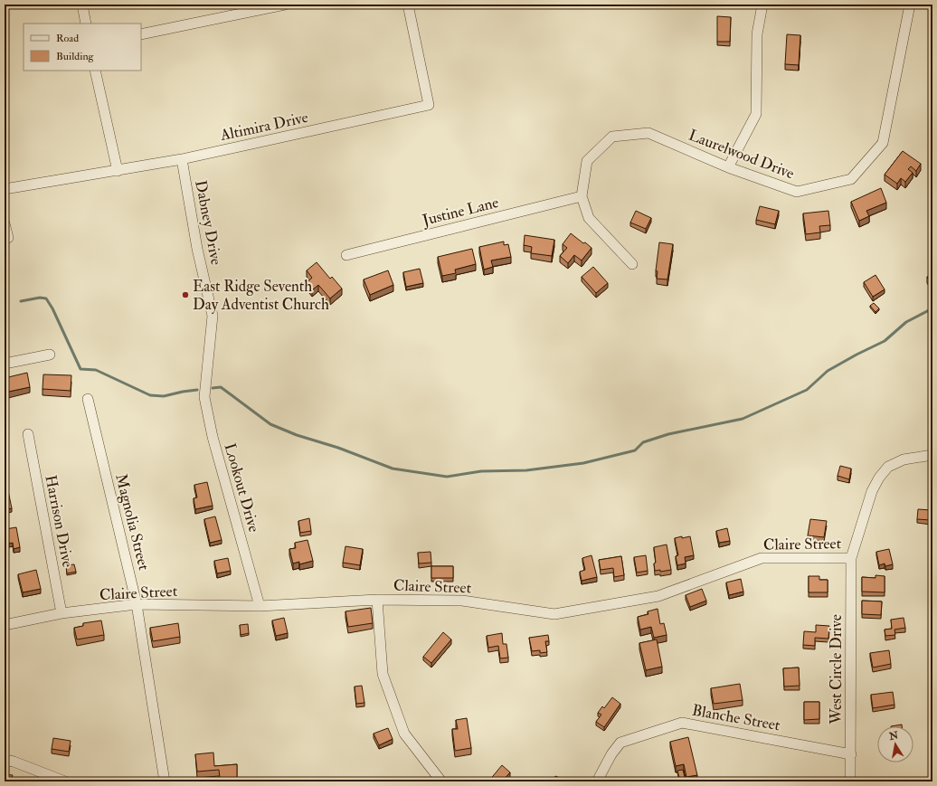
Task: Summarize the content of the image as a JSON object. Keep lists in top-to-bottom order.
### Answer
{
  "streets": {
    "street": [
      "Altimira Drive",
      "Laurelwood Drive",
      "Justine Lane",
      "Dabney Drive",
      "Lookout Drive",
      "Harrison Drive",
      "Magnolia Street",
      "Claire Street",
      "West Circle Drive",
      "Blanche Street"
    ]
  },
  "crossings": [
    ["Altimira Drive", "Dabney Drive"],
    ["Laurelwood Drive", "Justine Lane"],
    ["Dabney Drive", "Lookout Drive"],
    ["Lookout Drive", "Claire Street"],
    ["Harrison Drive", "Claire Street"],
    ["Magnolia Street", "Claire Street"],
    ["Claire Street", "West Circle Drive"],
    ["West Circle Drive", "Blanche Street"]
  ],
  "places": ["East Ridge Seventh Day Adventist Church"],
  "legend": ["Road", "Building"],
  "north": "top"
}
